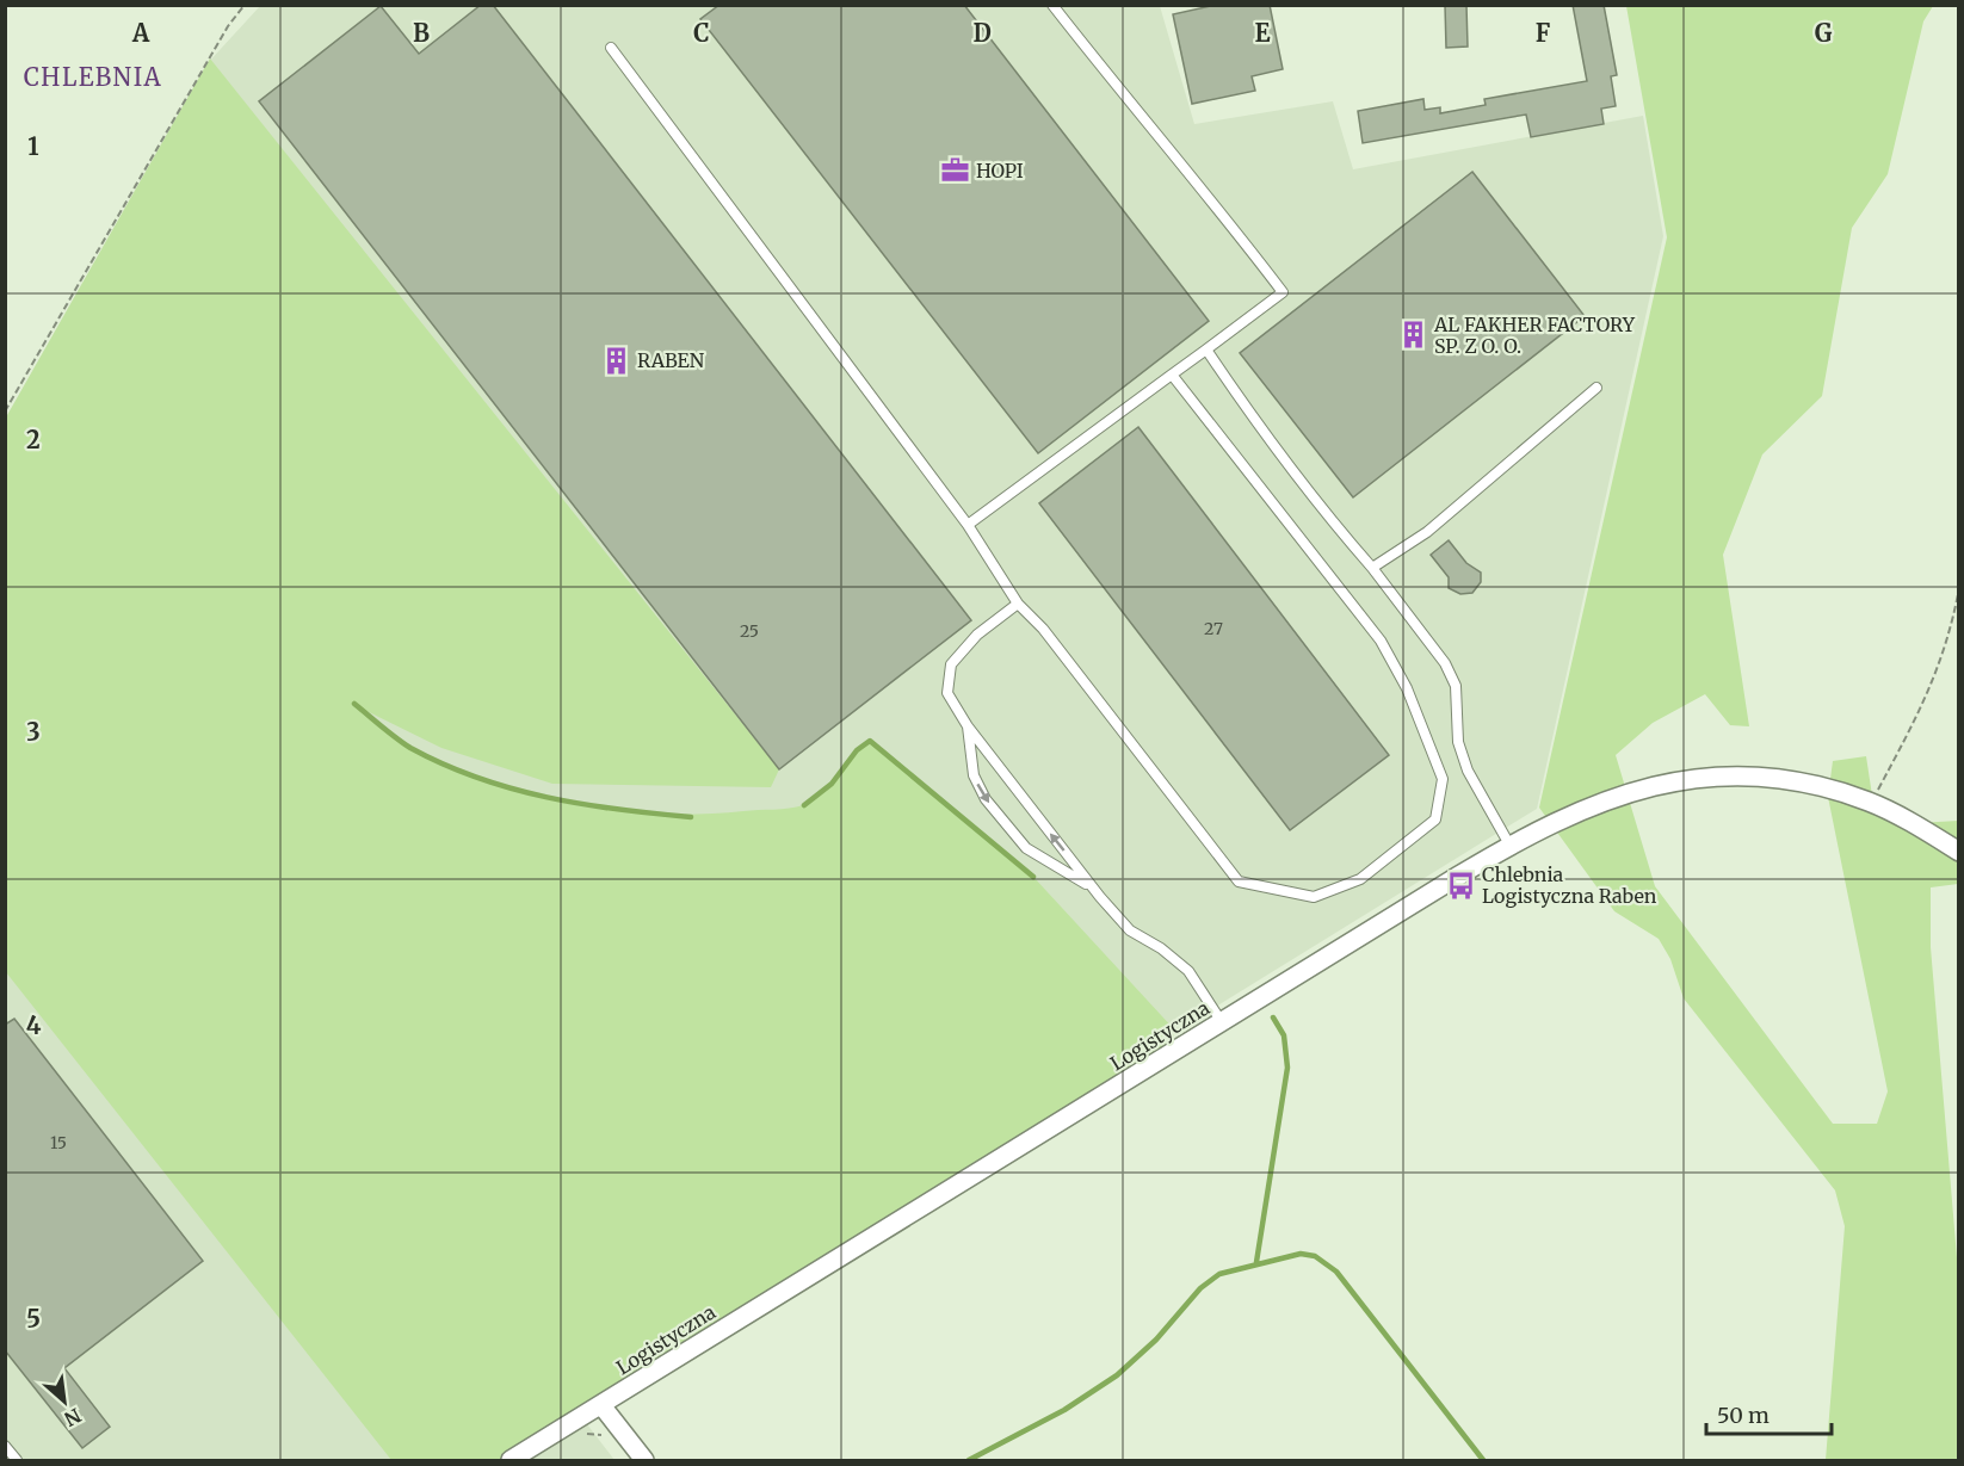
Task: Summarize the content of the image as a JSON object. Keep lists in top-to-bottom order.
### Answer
{
  "streets": {
    "street": ["Logistyczna"]
  },
  "districts": ["CHLEBNIA"],
  "places": {
    "office": ["HOPI"],
    "building": ["AL FAKHER FACTORY SP. Z O. O.", "RABEN"],
    "bus stop": ["Chlebnia Logistyczna Raben"]
  },
  "house_numbers": ["27", "25", "15"],
  "scale_bar": "50 m",
  "north": "bottom right",
  "grid": {
    "columns": [
      "A",
      "B",
      "C",
      "D",
      "E",
      "F",
      "G"
    ],
    "rows": [
      "1",
      "2",
      "3",
      "4",
      "5"
    ]
  }
}
